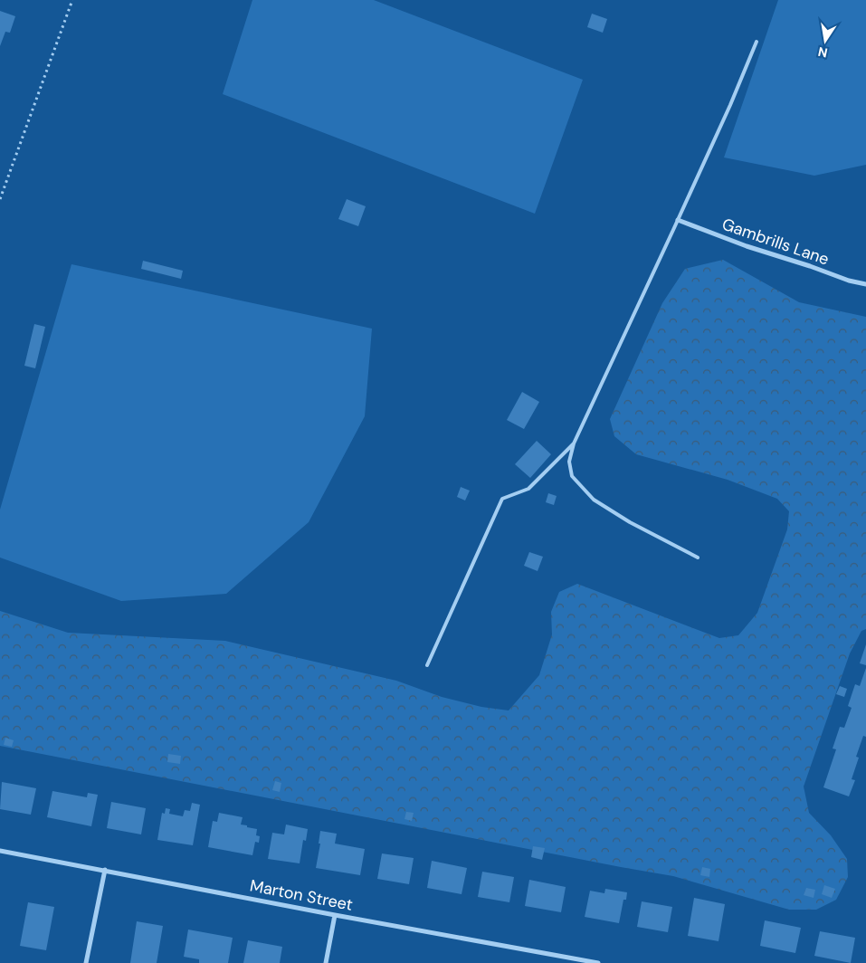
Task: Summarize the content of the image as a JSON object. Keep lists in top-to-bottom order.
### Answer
{
  "streets": {
    "street": ["Gambrills Lane", "Marton Street"]
  },
  "north": "bottom"
}
